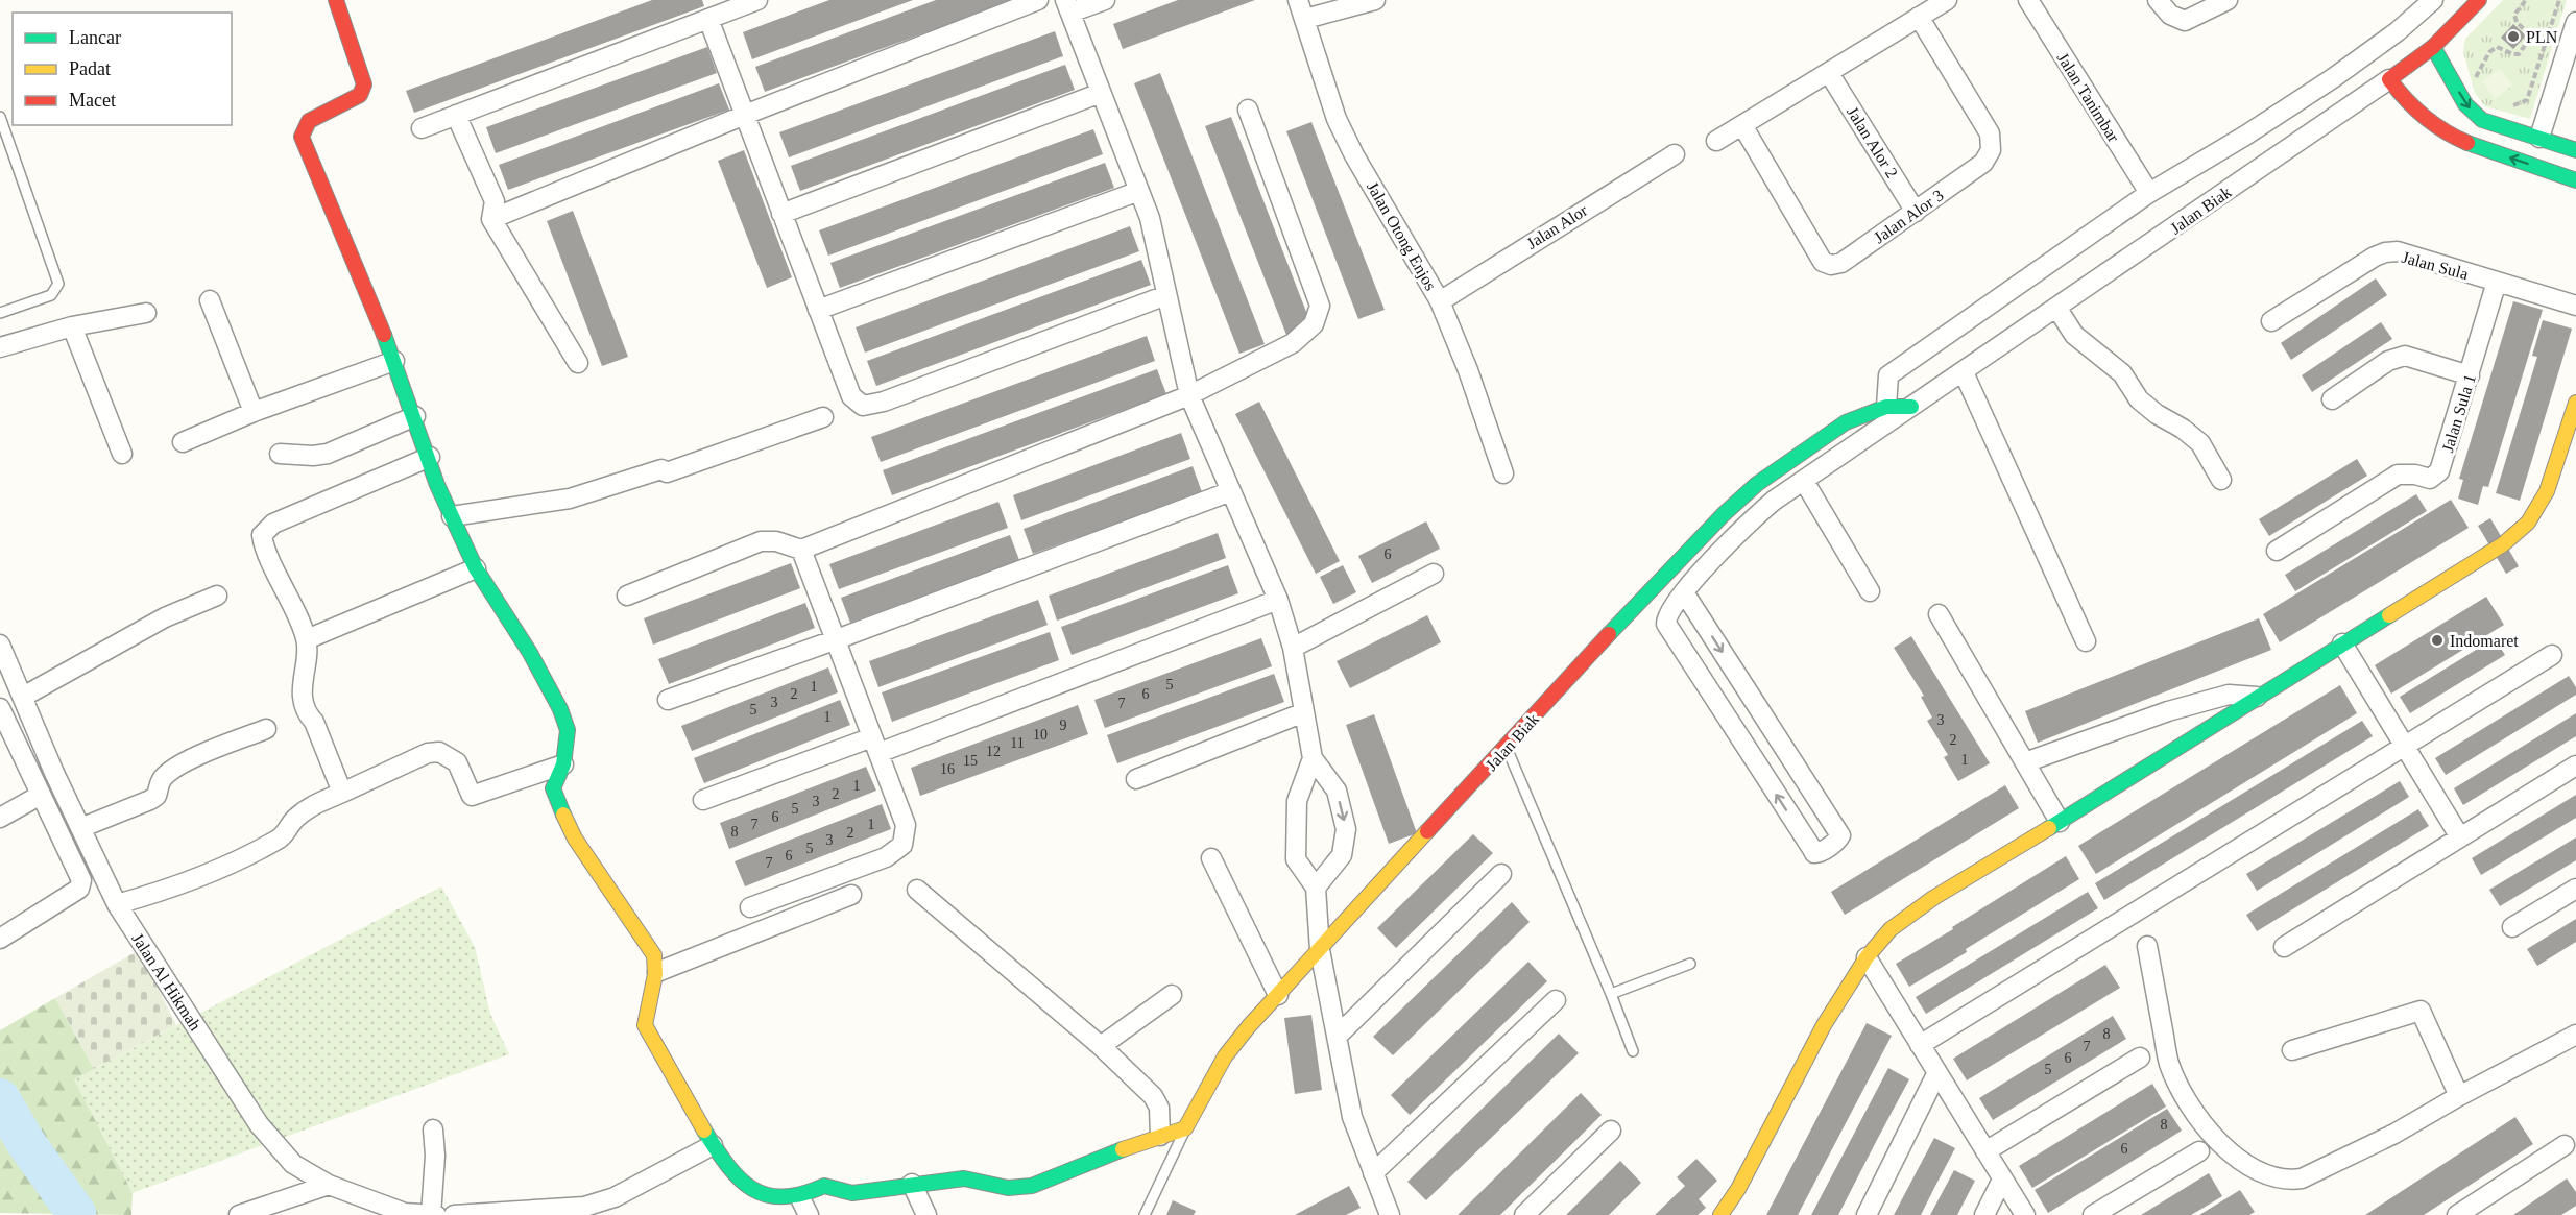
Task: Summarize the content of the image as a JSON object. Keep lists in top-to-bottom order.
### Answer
{
  "streets": {
    "street": [
      "Jalan Tanimbar",
      "Jalan Alor 2",
      "Jalan Biak",
      "Jalan Alor 3",
      "Jalan Alor",
      "Jalan Otong Enjos",
      "Jalan Sula",
      "Jalan Sula 1",
      "Jalan Al Hikmah"
    ]
  },
  "crossings": [
    ["Jalan Alor 2", "Jalan Alor 3"],
    ["Jalan Alor", "Jalan Otong Enjos"],
    ["Jalan Sula", "Jalan Sula 1"]
  ],
  "places": ["PLN", "Indomaret"],
  "house_numbers": [
    "6",
    "5",
    "1",
    "2",
    "6",
    "3",
    "7",
    "5",
    "1",
    "3",
    "9",
    "10",
    "2",
    "11",
    "12",
    "1",
    "15",
    "16",
    "1",
    "2",
    "3",
    "5",
    "6",
    "7",
    "1",
    "8",
    "2",
    "3",
    "5",
    "6",
    "7",
    "8",
    "7",
    "6",
    "5",
    "8",
    "6"
  ],
  "legend": ["Lancar", "Padat", "Macet"]
}
